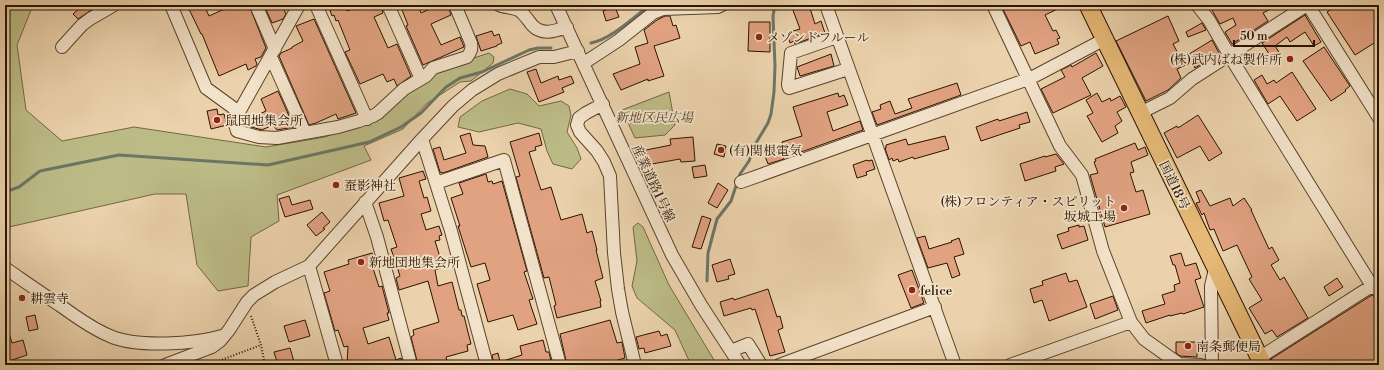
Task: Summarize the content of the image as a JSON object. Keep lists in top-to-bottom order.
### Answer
{
  "streets": {
    "highway": ["国道18号"],
    "street": ["産業道路1号線"]
  },
  "parks": ["新地区民広場"],
  "places": [
    "メゾンドフルール",
    "(株)武内ばね製作所",
    "鼠団地集会所",
    "(有)関根電気",
    "蚕影神社",
    "(株)フロンティア・スピリット 坂城工場",
    "新地団地集会所",
    "felice",
    "耕雲寺",
    "南条郵便局"
  ],
  "scale_bar": "50 m"
}
